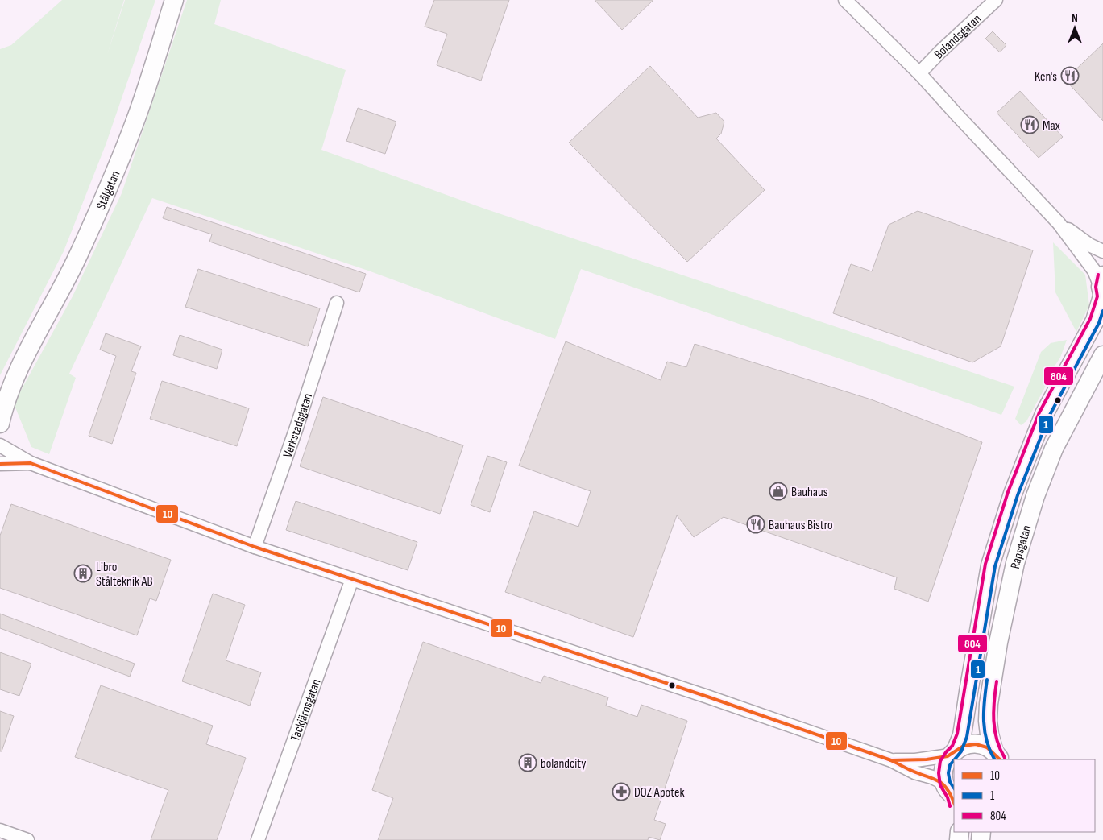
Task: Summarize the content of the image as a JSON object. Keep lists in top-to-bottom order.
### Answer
{
  "streets": {
    "street": [
      "Bolandsgatan",
      "Stålgatan",
      "Verkstadsgatan",
      "Rapsgatan",
      "Tackjärnsgatan"
    ]
  },
  "places": {
    "restaurant": ["Ken's", "Max", "Bauhaus Bistro"],
    "shop": ["Bauhaus"],
    "building": ["Libro Stålteknik AB", "bolandcity"],
    "pharmacy": ["DOZ Apotek"]
  },
  "lines": ["transit line 804", "transit line 1", "transit line 10"],
  "legend": ["10", "1", "804"],
  "north": "top"
}
